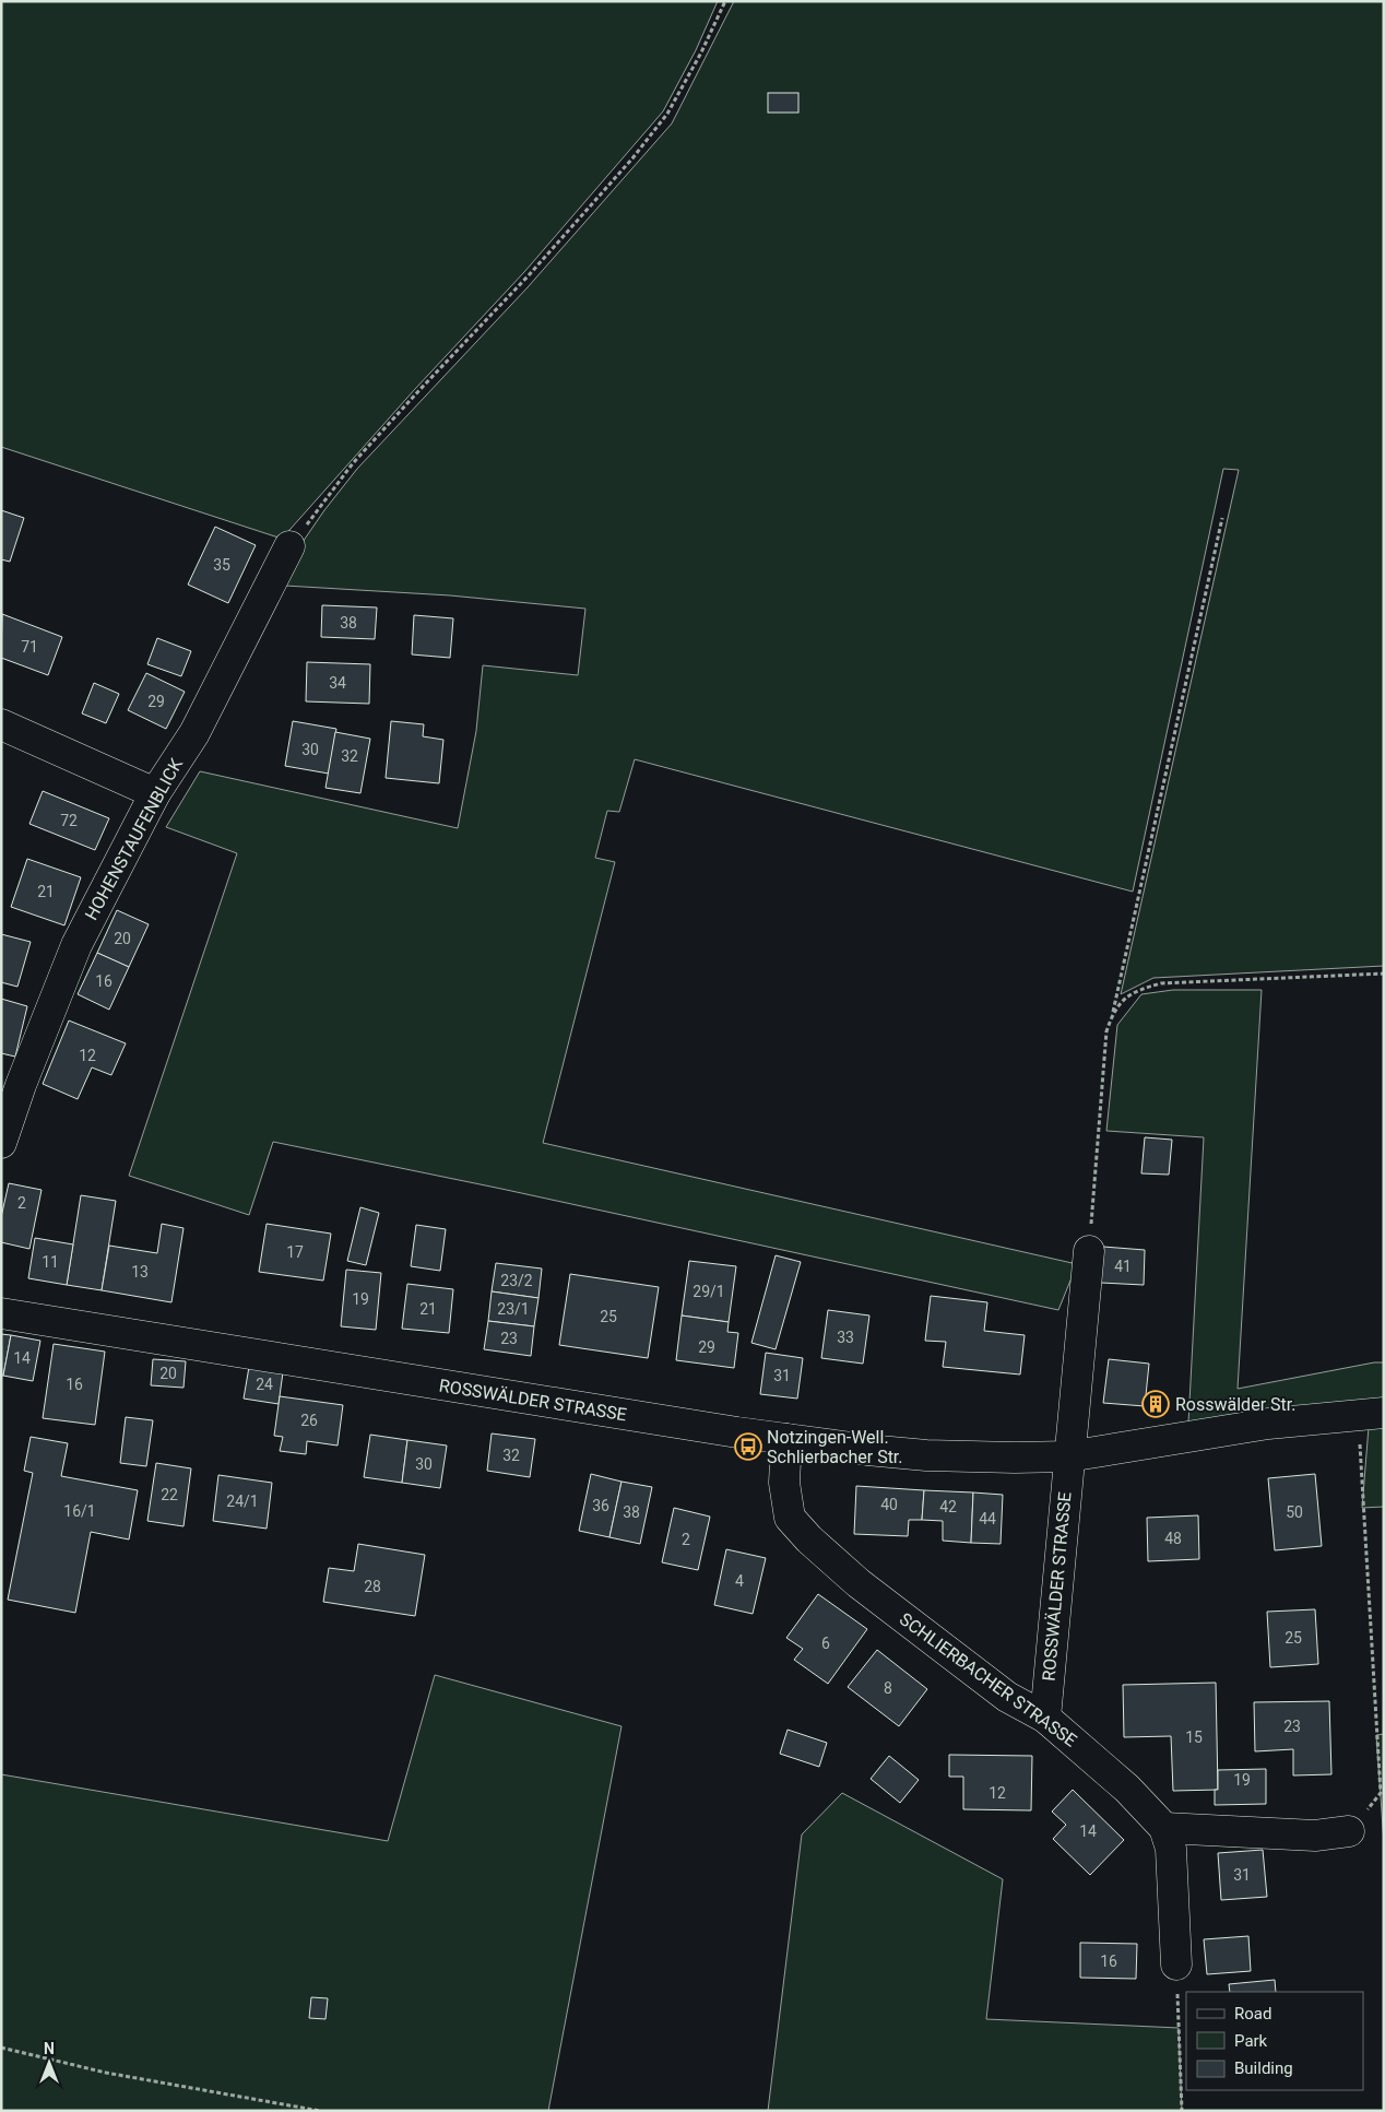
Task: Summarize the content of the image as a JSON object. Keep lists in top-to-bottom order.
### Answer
{
  "streets": {
    "street": ["HOHENSTAUFENBLICK", "ROSSWÄLDER STRASSE", "SCHLIERBACHER STRASSE"]
  },
  "crossings": [
    ["ROSSWÄLDER STRASSE", "SCHLIERBACHER STRASSE"]
  ],
  "places": {
    "building": ["Rosswälder Str."],
    "bus stop": ["Notzingen-Well. Schlierbacher Str."]
  },
  "house_numbers": [
    "35",
    "38",
    "71",
    "34",
    "29",
    "30",
    "32",
    "72",
    "21",
    "20",
    "16",
    "12",
    "2",
    "17",
    "11",
    "41",
    "13",
    "23/2",
    "29/1",
    "19",
    "21",
    "23/1",
    "25",
    "33",
    "23",
    "29",
    "14",
    "20",
    "31",
    "16",
    "24",
    "26",
    "32",
    "30",
    "22",
    "24/1",
    "40",
    "36",
    "42",
    "16/1",
    "38",
    "50",
    "44",
    "48",
    "2",
    "4",
    "28",
    "25",
    "6",
    "8",
    "23",
    "15",
    "19",
    "12",
    "14",
    "31",
    "16"
  ],
  "legend": ["Road", "Park", "Building"],
  "north": "top"
}
